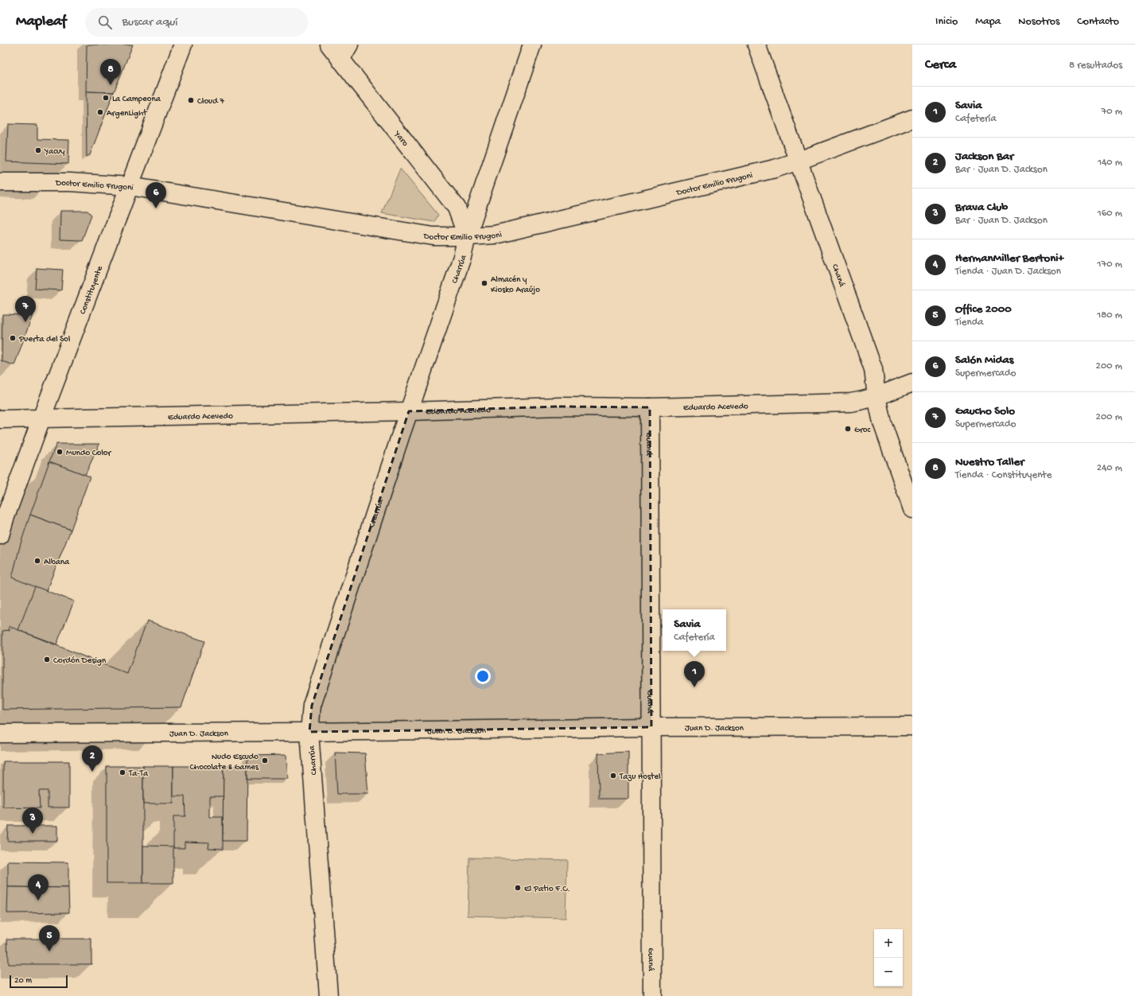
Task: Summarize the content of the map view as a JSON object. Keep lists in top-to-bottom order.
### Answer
{
  "streets": {
    "street": [
      "Yaro",
      "Doctor Emilio Frugoni",
      "Charrúa",
      "Chaná",
      "Constituyente",
      "Eduardo Acevedo",
      "Guaná",
      "Juan D. Jackson"
    ]
  },
  "crossings": [
    ["Yaro", "Doctor Emilio Frugoni"],
    ["Yaro", "Charrúa"],
    ["Doctor Emilio Frugoni", "Charrúa"],
    ["Doctor Emilio Frugoni", "Chaná"],
    ["Doctor Emilio Frugoni", "Constituyente"],
    ["Charrúa", "Eduardo Acevedo"],
    ["Charrúa", "Juan D. Jackson"],
    ["Chaná", "Eduardo Acevedo"],
    ["Constituyente", "Eduardo Acevedo"],
    ["Eduardo Acevedo", "Guaná"],
    ["Guaná", "Juan D. Jackson"]
  ],
  "places": [
    "La Campeona",
    "Cloud 7",
    "ArgenLight",
    "Yacuy",
    "Almacén y Kiosko Araújo",
    "Puerta del Sol",
    "Groc",
    "Mundo Color",
    "Albana",
    "Cordón Design",
    "Nudo Escudo Chocolate & Games",
    "Ta-Ta",
    "Tazu Hostel",
    "El Patio F.C."
  ],
  "scale_bar": "20 m",
  "page": {
    "header": "Mapleaf",
    "search": "Buscar aquí",
    "nav": [
      "Inicio",
      "Mapa",
      "Nosotros",
      "Contacto"
    ],
    "heading": ["Cerca", "8 resultados"],
    "pins": [
      "8",
      "6",
      "7",
      "1",
      "2",
      "3",
      "4",
      "5"
    ],
    "list": [
      {
        "mark": "1",
        "name": "Savia",
        "note": "Cafetería",
        "value": "70 m"
      },
      {
        "mark": "2",
        "name": "Jackson Bar",
        "note": "Bar · Juan D. Jackson",
        "value": "140 m"
      },
      {
        "mark": "3",
        "name": "Brava Club",
        "note": "Bar · Juan D. Jackson",
        "value": "160 m"
      },
      {
        "mark": "4",
        "name": "HermanMiller Bertoni+",
        "note": "Tienda · Juan D. Jackson",
        "value": "170 m"
      },
      {
        "mark": "5",
        "name": "Office 2000",
        "note": "Tienda",
        "value": "180 m"
      },
      {
        "mark": "6",
        "name": "Salón Midas",
        "note": "Supermercado",
        "value": "200 m"
      },
      {
        "mark": "7",
        "name": "Gaucho Solo",
        "note": "Supermercado",
        "value": "200 m"
      },
      {
        "mark": "8",
        "name": "Nuestro Taller",
        "note": "Tienda · Constituyente",
        "value": "240 m"
      }
    ],
    "popup": ["Savia", "Cafetería"],
    "map_buttons": ["+", "−"],
    "scale": "20 m"
  }
}
